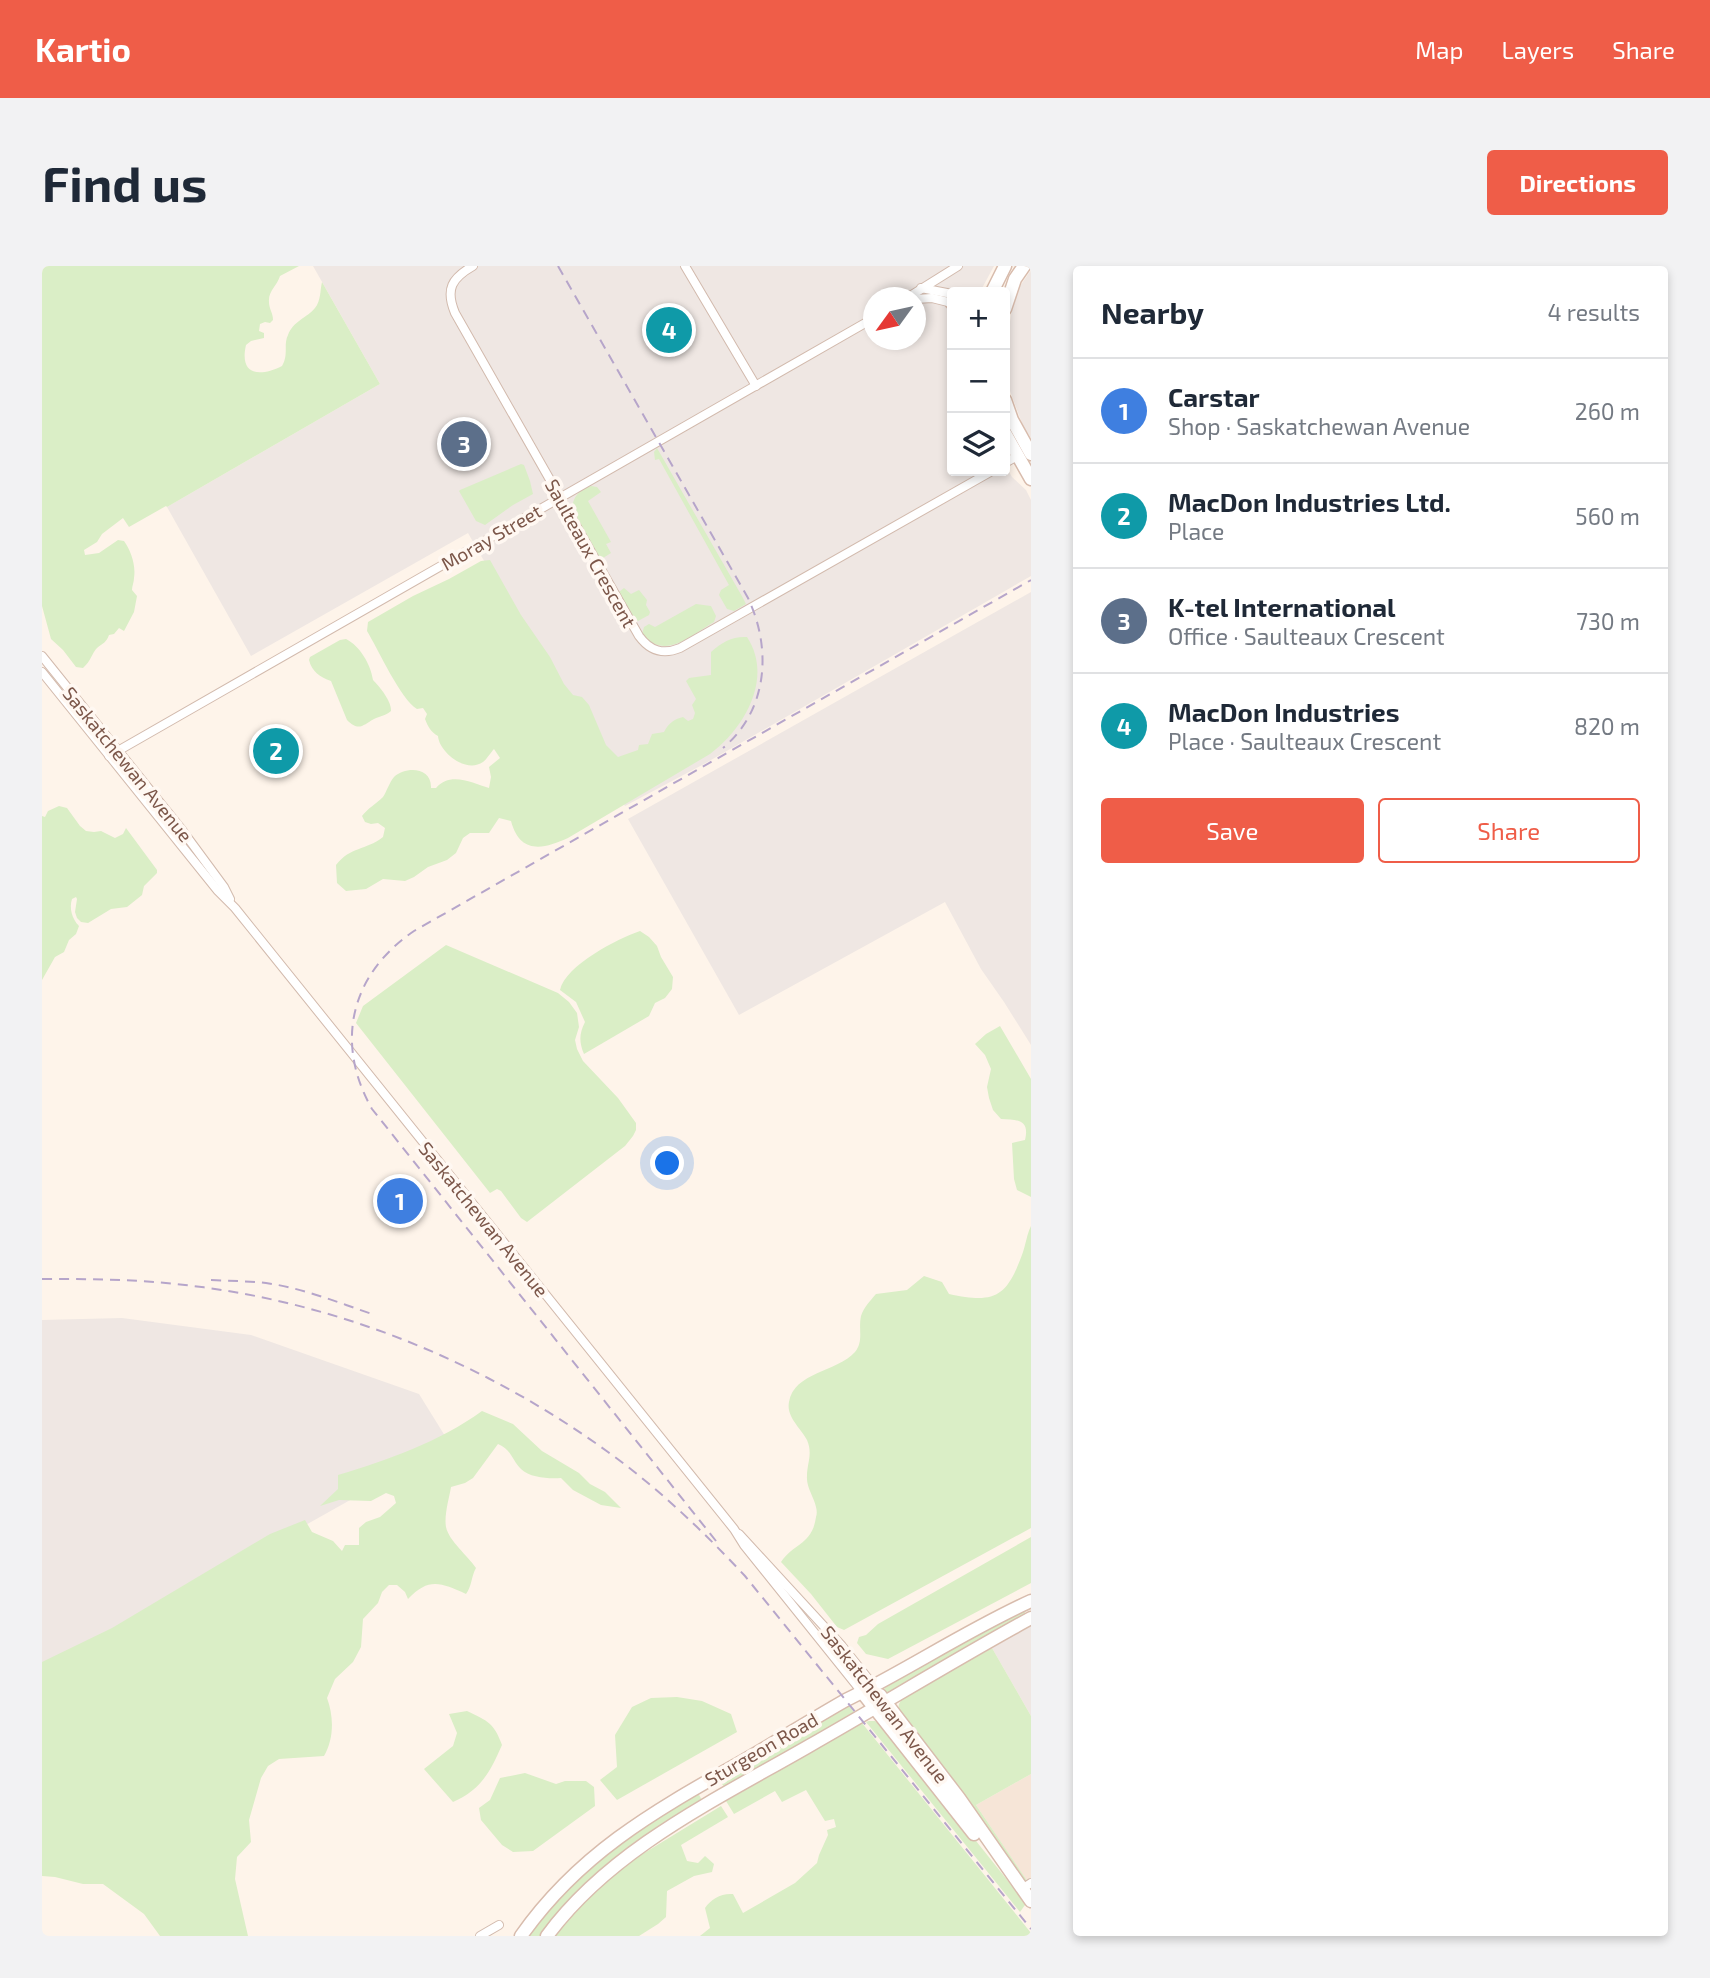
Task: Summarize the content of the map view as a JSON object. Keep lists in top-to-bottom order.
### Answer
{
  "streets": {
    "main road": ["Saskatchewan Avenue", "Sturgeon Road"],
    "street": ["Moray Street", "Saulteaux Crescent"]
  },
  "crossings": [
    ["Moray Street", "Saulteaux Crescent"],
    ["Moray Street", "Saskatchewan Avenue"],
    ["Saskatchewan Avenue", "Sturgeon Road"]
  ],
  "north": "bottom left",
  "page": {
    "header": "Kartio",
    "nav": ["Map", "Layers", "Share"],
    "buttons": [
      "Directions",
      ["Save", "Share"]
    ],
    "title": "Find us",
    "heading": ["Nearby", "4 results"],
    "map_buttons": ["+", "−"],
    "pins": [
      "4",
      "3",
      "2",
      "1"
    ],
    "list": [
      {
        "mark": "1",
        "name": "Carstar",
        "note": "Shop · Saskatchewan Avenue",
        "value": "260 m"
      },
      {
        "mark": "2",
        "name": "MacDon Industries Ltd.",
        "note": "Place",
        "value": "560 m"
      },
      {
        "mark": "3",
        "name": "K-tel International",
        "note": "Office · Saulteaux Crescent",
        "value": "730 m"
      },
      {
        "mark": "4",
        "name": "MacDon Industries",
        "note": "Place · Saulteaux Crescent",
        "value": "820 m"
      }
    ]
  }
}
